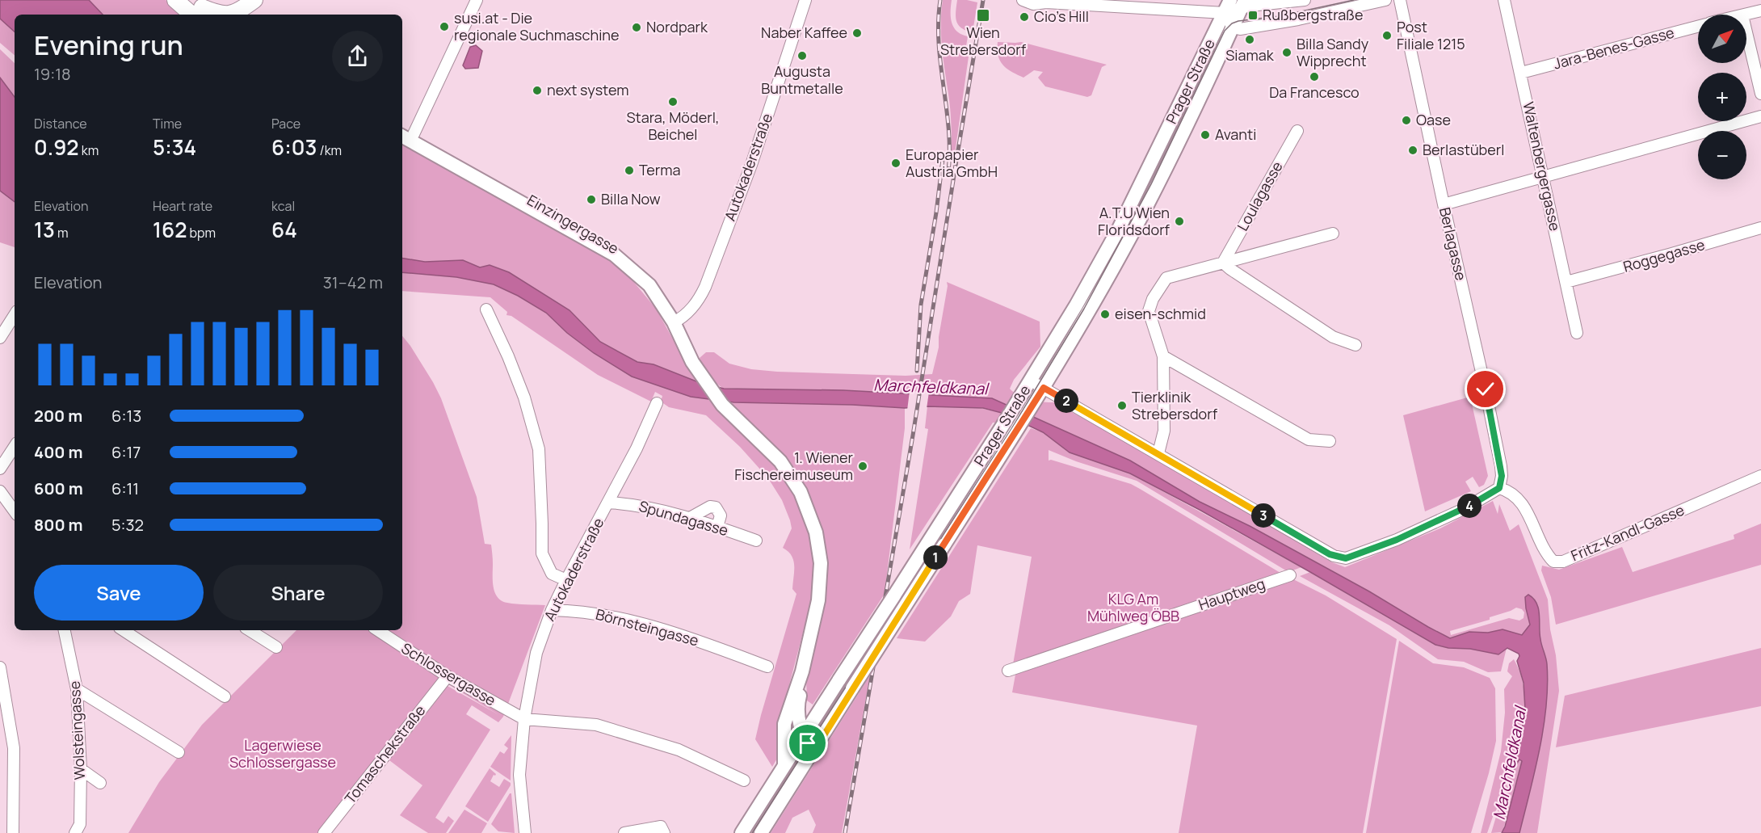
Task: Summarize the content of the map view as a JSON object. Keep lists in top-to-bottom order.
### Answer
{
  "streets": {
    "main road": ["Prager Straße", "Einzingergasse"],
    "street": [
      "Jara-Benes-Gasse",
      "Waltenbergergasse",
      "Autokaderstraße",
      "Loulagasse",
      "Berlagasse",
      "Roggegasse",
      "Spundagasse",
      "Fritz-Kandl-Gasse",
      "Hauptweg",
      "Börnsteingasse",
      "Schlossergasse",
      "Wolsteingasse",
      "Tomaschekstraße"
    ]
  },
  "crossings": [
    ["Jara-Benes-Gasse", "Waltenbergergasse"],
    ["Prager Straße", "Einzingergasse"],
    ["Waltenbergergasse", "Roggegasse"],
    ["Autokaderstraße", "Einzingergasse"],
    ["Autokaderstraße", "Spundagasse"],
    ["Autokaderstraße", "Börnsteingasse"],
    ["Autokaderstraße", "Schlossergasse"],
    ["Berlagasse", "Fritz-Kandl-Gasse"],
    ["Schlossergasse", "Tomaschekstraße"]
  ],
  "water": ["Marchfeldkanal"],
  "parks": ["KLG Am Mühlweg ÖBB", "Lagerwiese Schlossergasse"],
  "places": {
    "transit": ["Wien Strebersdorf", "Rußbergstraße"],
    "other": [
      "Cio's Hill",
      "susi.at - Die regionale Suchmaschine",
      "Nordpark",
      "Naber Kaffee",
      "Post Filiale 1215",
      "Siamak",
      "Billa Sandy Wipprecht",
      "Augusta Buntmetalle",
      "Da Francesco",
      "next system",
      "Stara, Möderl, Beichel",
      "Oase",
      "Avanti",
      "Berlastüberl",
      "Europapier Austria GmbH",
      "Terma",
      "Billa Now",
      "A.T.U Wien Floridsdorf",
      "eisen-schmid",
      "Tierklinik Strebersdorf",
      "1. Wiener Fischereimuseum"
    ]
  },
  "north": "top right",
  "page": {
    "map_buttons": ["+", "−"],
    "heading": ["Evening run", "19:18"],
    "stats": [
      ["Distance", "0.92 km"],
      ["Time", "5:34"],
      ["Pace", "6:03 /km"],
      ["Elevation", "13 m"],
      ["Heart rate", "162 bpm"],
      ["kcal", "64"]
    ],
    "chart": ["Elevation", "31–42 m"],
    "pins": [
      "2",
      "4",
      "3",
      "1"
    ],
    "list": [
      {
        "name": "200 m",
        "note": "6:13"
      },
      {
        "name": "400 m",
        "note": "6:17"
      },
      {
        "name": "600 m",
        "note": "6:11"
      },
      {
        "name": "800 m",
        "note": "5:32"
      }
    ],
    "buttons": ["Save", "Share"]
  }
}
